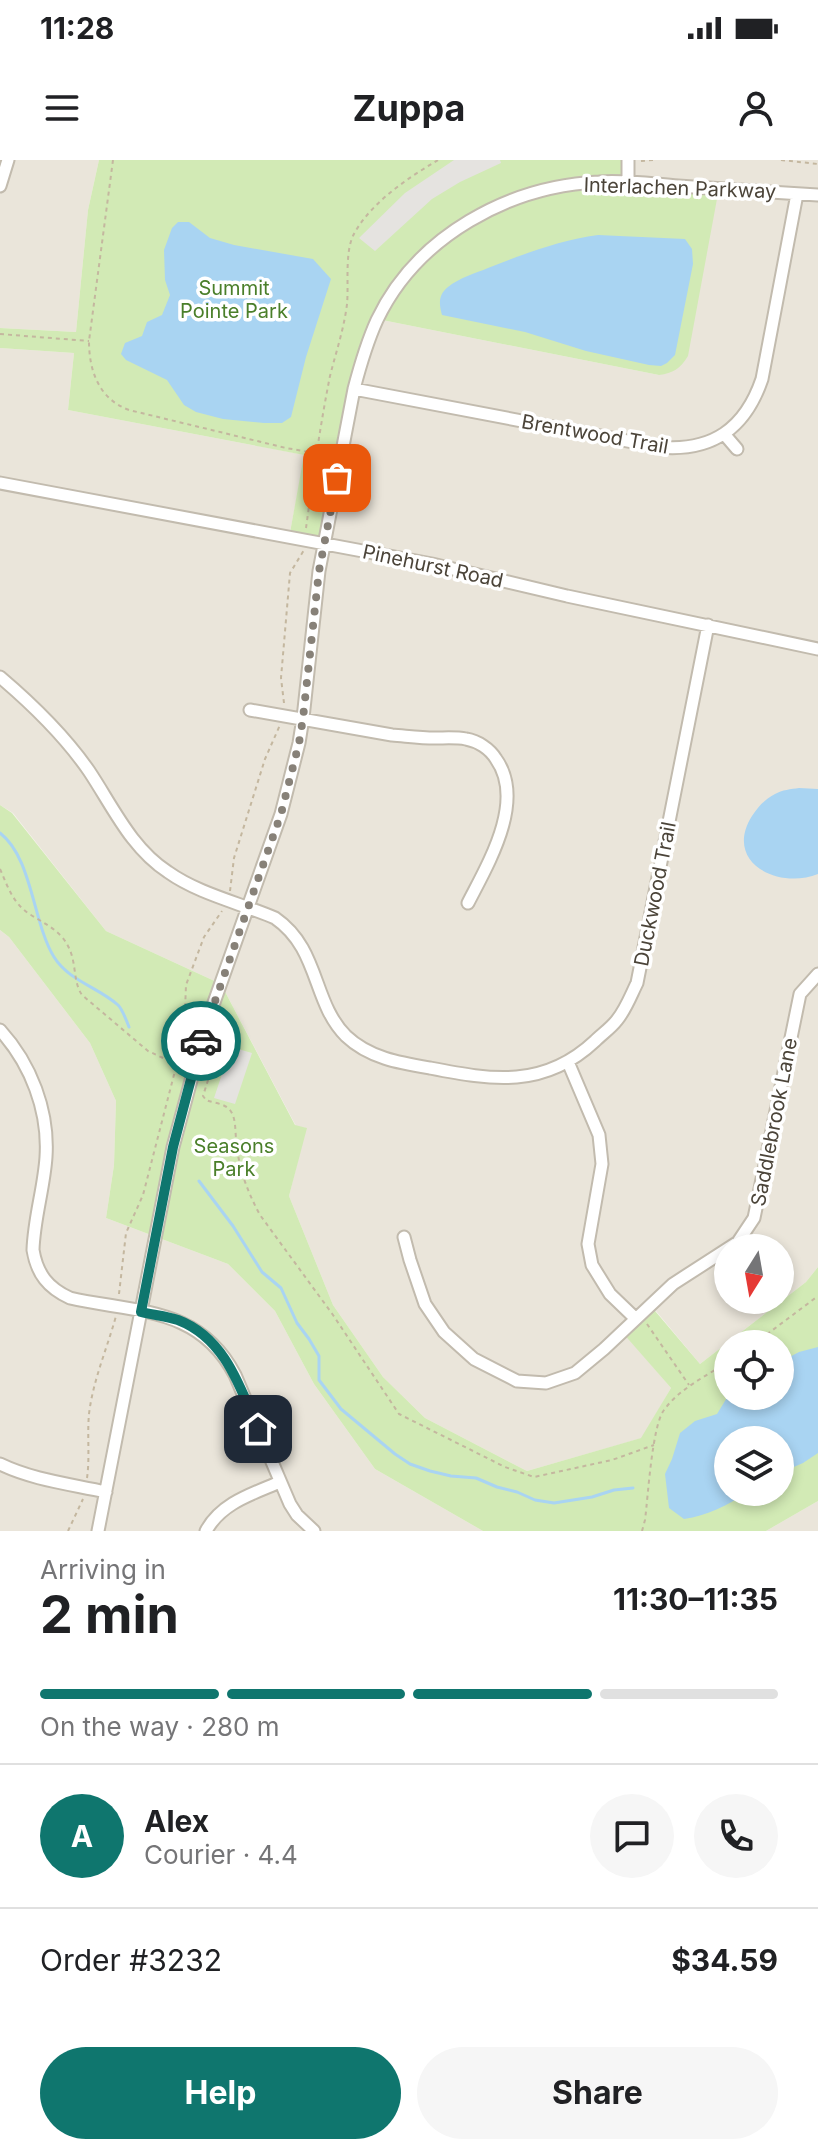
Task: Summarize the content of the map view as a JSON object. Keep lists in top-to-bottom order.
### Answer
{
  "streets": {
    "street": [
      "Interlachen Parkway",
      "Brentwood Trail",
      "Pinehurst Road",
      "Duckwood Trail",
      "Saddlebrook Lane"
    ]
  },
  "crossings": [
    ["Interlachen Parkway", "Brentwood Trail"],
    ["Interlachen Parkway", "Pinehurst Road"],
    ["Interlachen Parkway", "Duckwood Trail"],
    ["Pinehurst Road", "Duckwood Trail"]
  ],
  "parks": ["Summit Pointe Park", "Seasons Park"],
  "north": "bottom",
  "page": {
    "status": "11:28",
    "header": "Zuppa",
    "heading": ["2 min", "Arriving in", "11:30–11:35"],
    "panel": [
      "Alex",
      "Courier · 4.4",
      "Order #3232",
      "$34.59"
    ],
    "bar": "On the way · 280 m",
    "round": "A",
    "buttons": ["Help", "Share"]
  }
}
